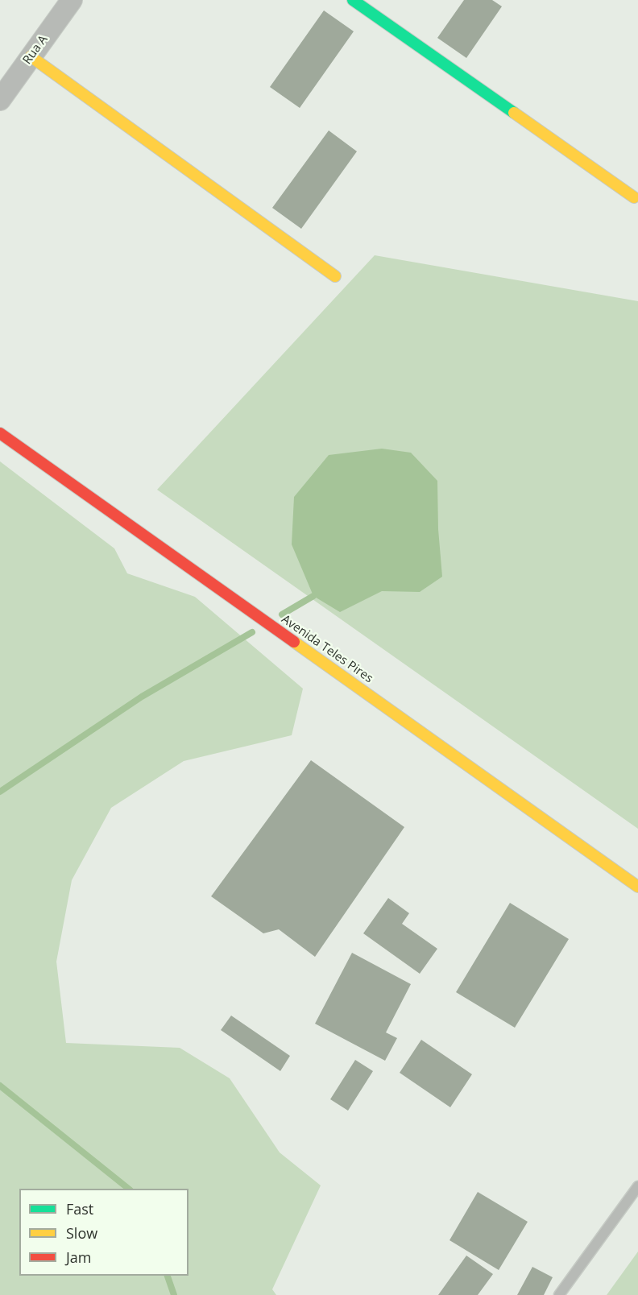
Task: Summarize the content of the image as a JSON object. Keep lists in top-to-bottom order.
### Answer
{
  "streets": {
    "street": ["Rua A", "Avenida Teles Pires"]
  },
  "legend": ["Fast", "Slow", "Jam"]
}
